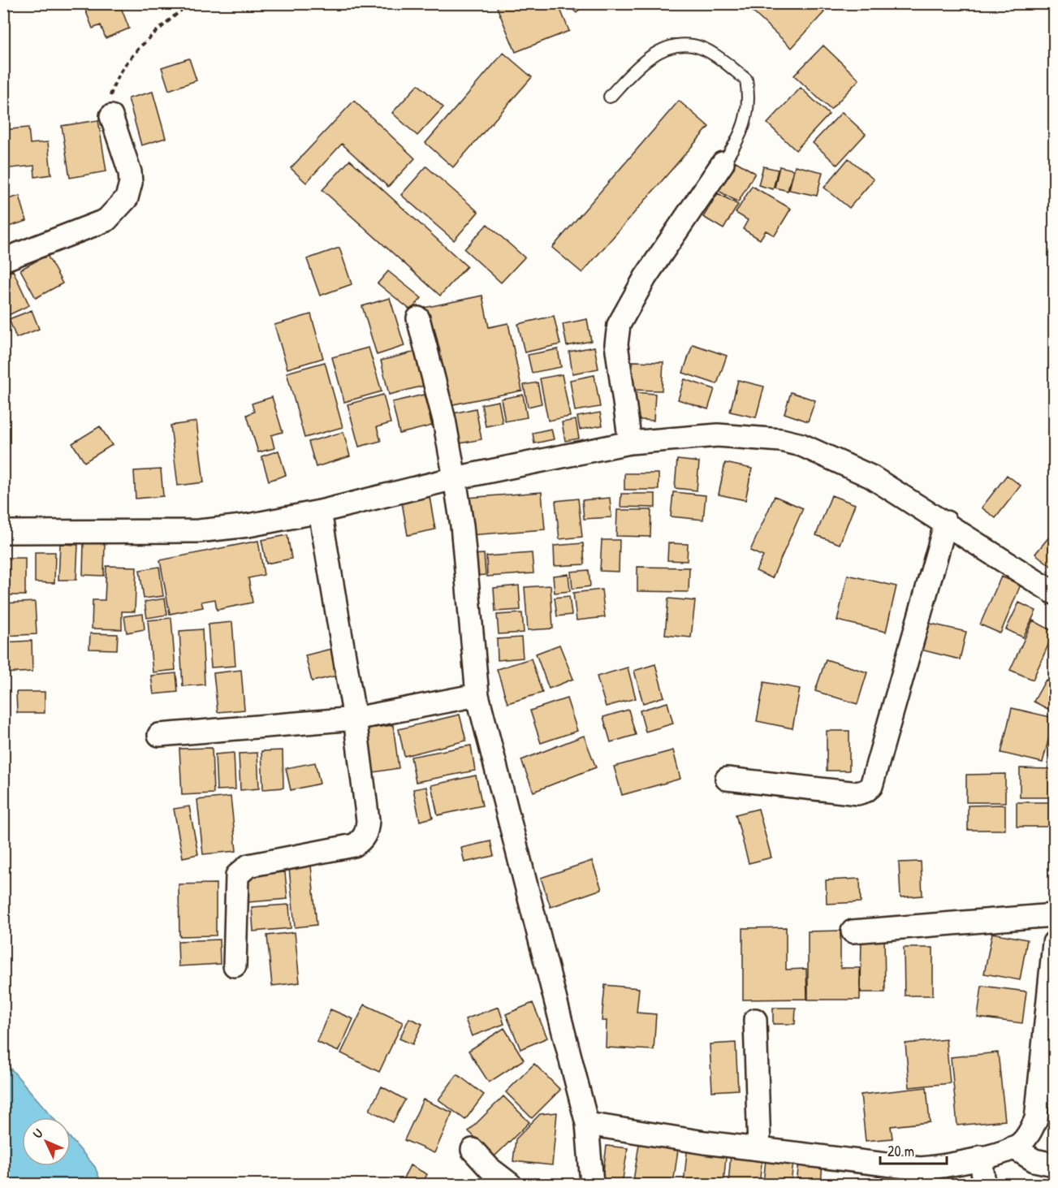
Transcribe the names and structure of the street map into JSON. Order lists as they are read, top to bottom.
{
  "scale_bar": "20 m",
  "north": "top left"
}
